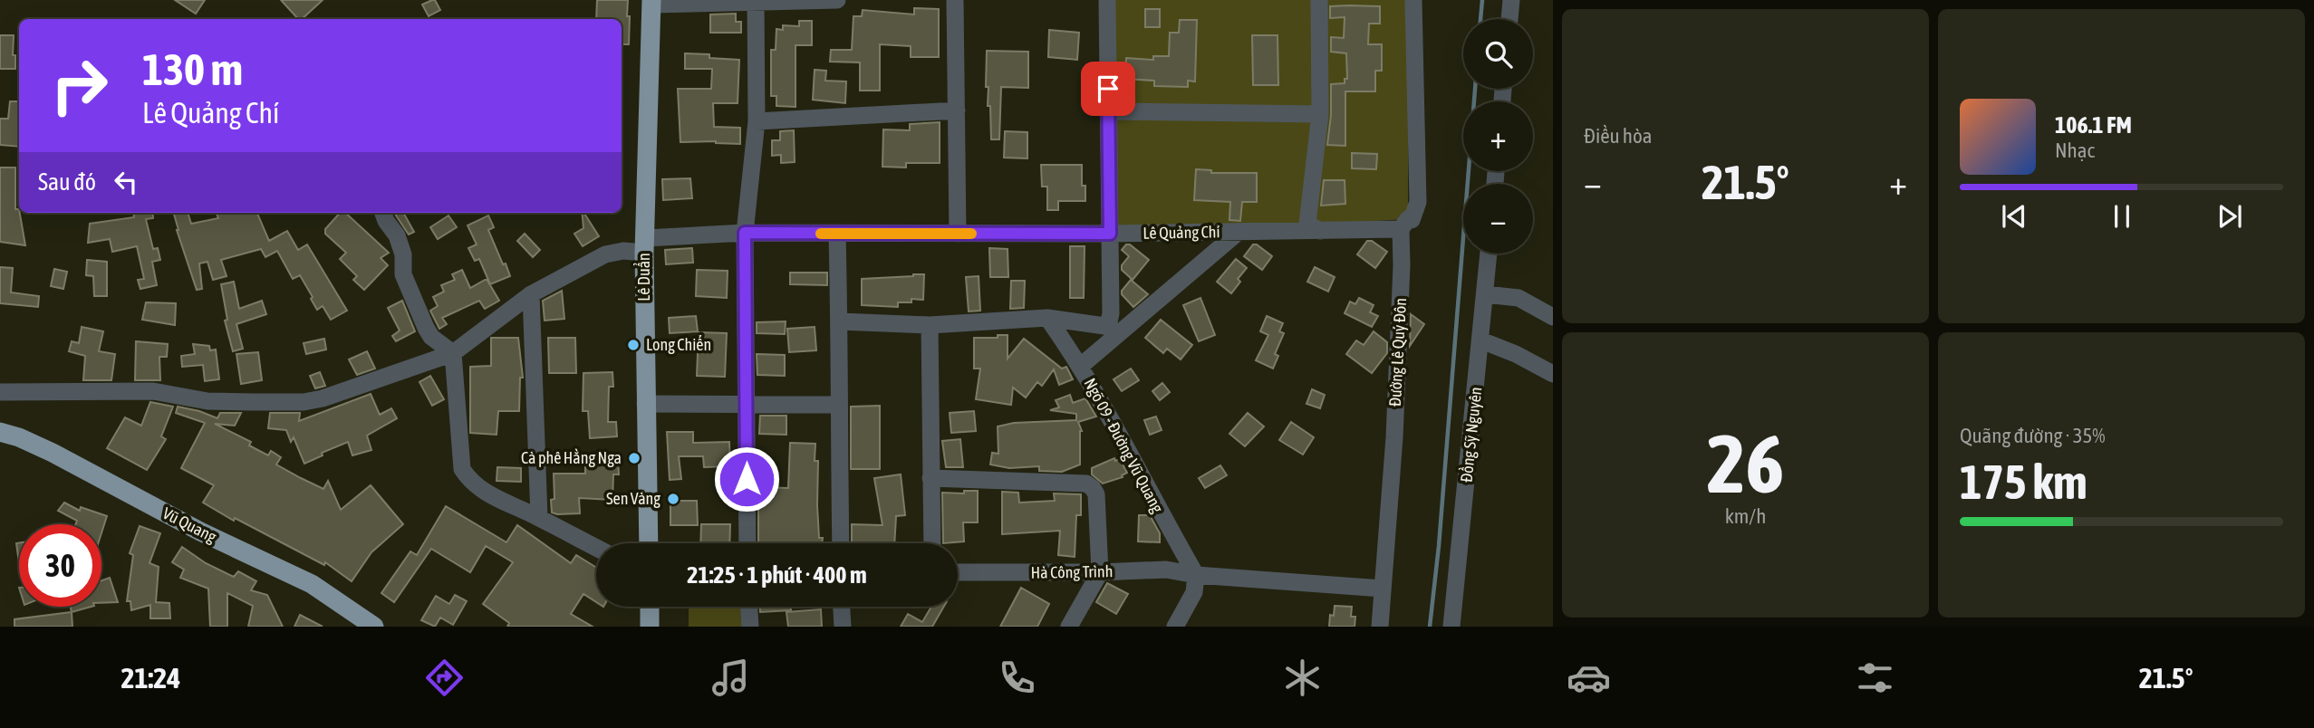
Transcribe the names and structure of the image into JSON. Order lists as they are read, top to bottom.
{
  "streets": {
    "main road": ["Lê Duẩn", "Vũ Quang"],
    "street": [
      "Lê Quảng Chí",
      "Đường Lê Quý Đôn",
      "Đồng Sỹ Nguyên",
      "Ngõ 09 - Đường Vũ Quang",
      "Hà Công Trình"
    ]
  },
  "crossings": [
    ["Lê Quảng Chí", "Lê Duẩn"],
    ["Lê Quảng Chí", "Đường Lê Quý Đôn"],
    ["Đường Lê Quý Đôn", "Hà Công Trình"],
    ["Ngõ 09 - Đường Vũ Quang", "Hà Công Trình"]
  ],
  "places": ["Long Chiến", "Cà phê Hằng Nga", "Sen Vàng"],
  "page": {
    "tile": [
      "Điều hòa",
      ["26", "km/h"],
      ["Quãng đường · 35%", "175 km"]
    ],
    "map_buttons": ["+", "−"],
    "turn": ["130 m", "Lê Quảng Chí"],
    "song": ["106.1 FM", "Nhạc"],
    "then": "Sau đó",
    "heat": ["−", "21.5°", "+"],
    "limit": "30",
    "trip": "21:25 · 1 phút · 400 m",
    "tabs": ["21:24", "21.5°"]
  }
}
